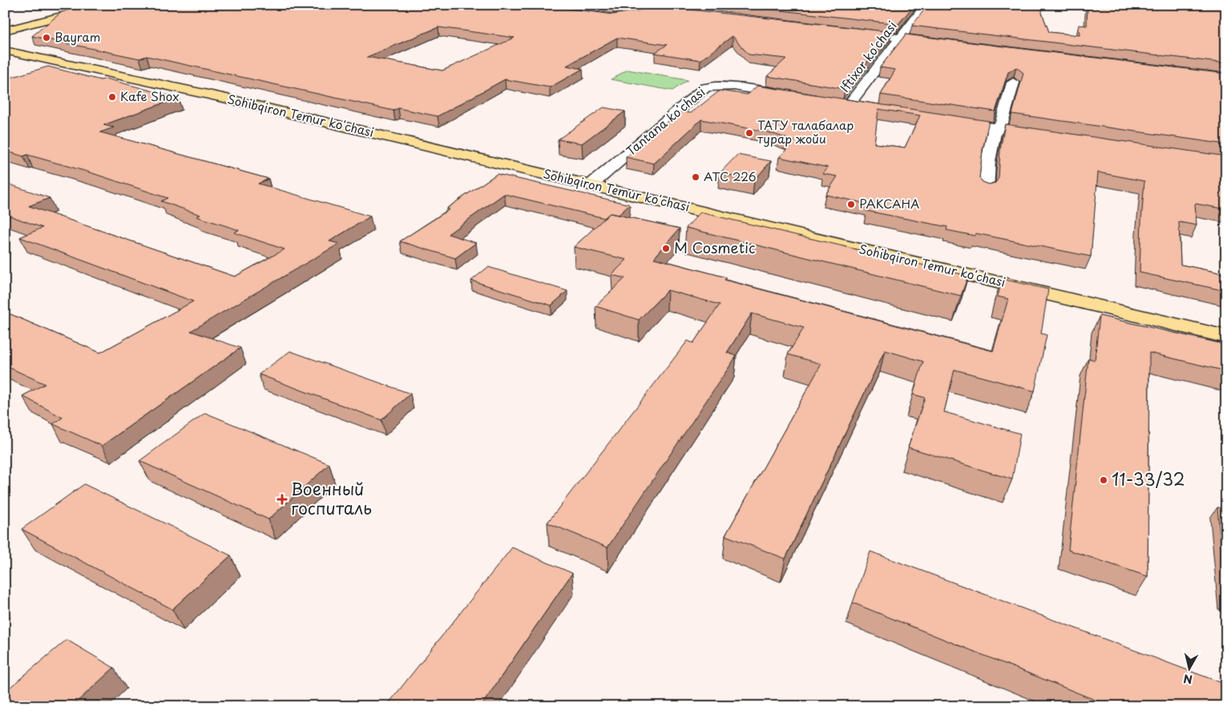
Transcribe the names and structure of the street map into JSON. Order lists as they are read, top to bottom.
{
  "streets": {
    "main road": ["Sohibqiron Temur koʻchasi"],
    "street": ["Iftixor koʻchasi", "Tantana koʻchasi"]
  },
  "crossings": [
    ["Sohibqiron Temur koʻchasi", "Tantana koʻchasi"]
  ],
  "places": {
    "other": [
      "Bayram",
      "Kafe Shox",
      "ТАТУ талабалар турар жойи",
      "АТС 226",
      "РАКСАНА",
      "M Cosmetic",
      "11-33/32"
    ],
    "health": ["Военный госпиталь"]
  },
  "north": "bottom"
}
